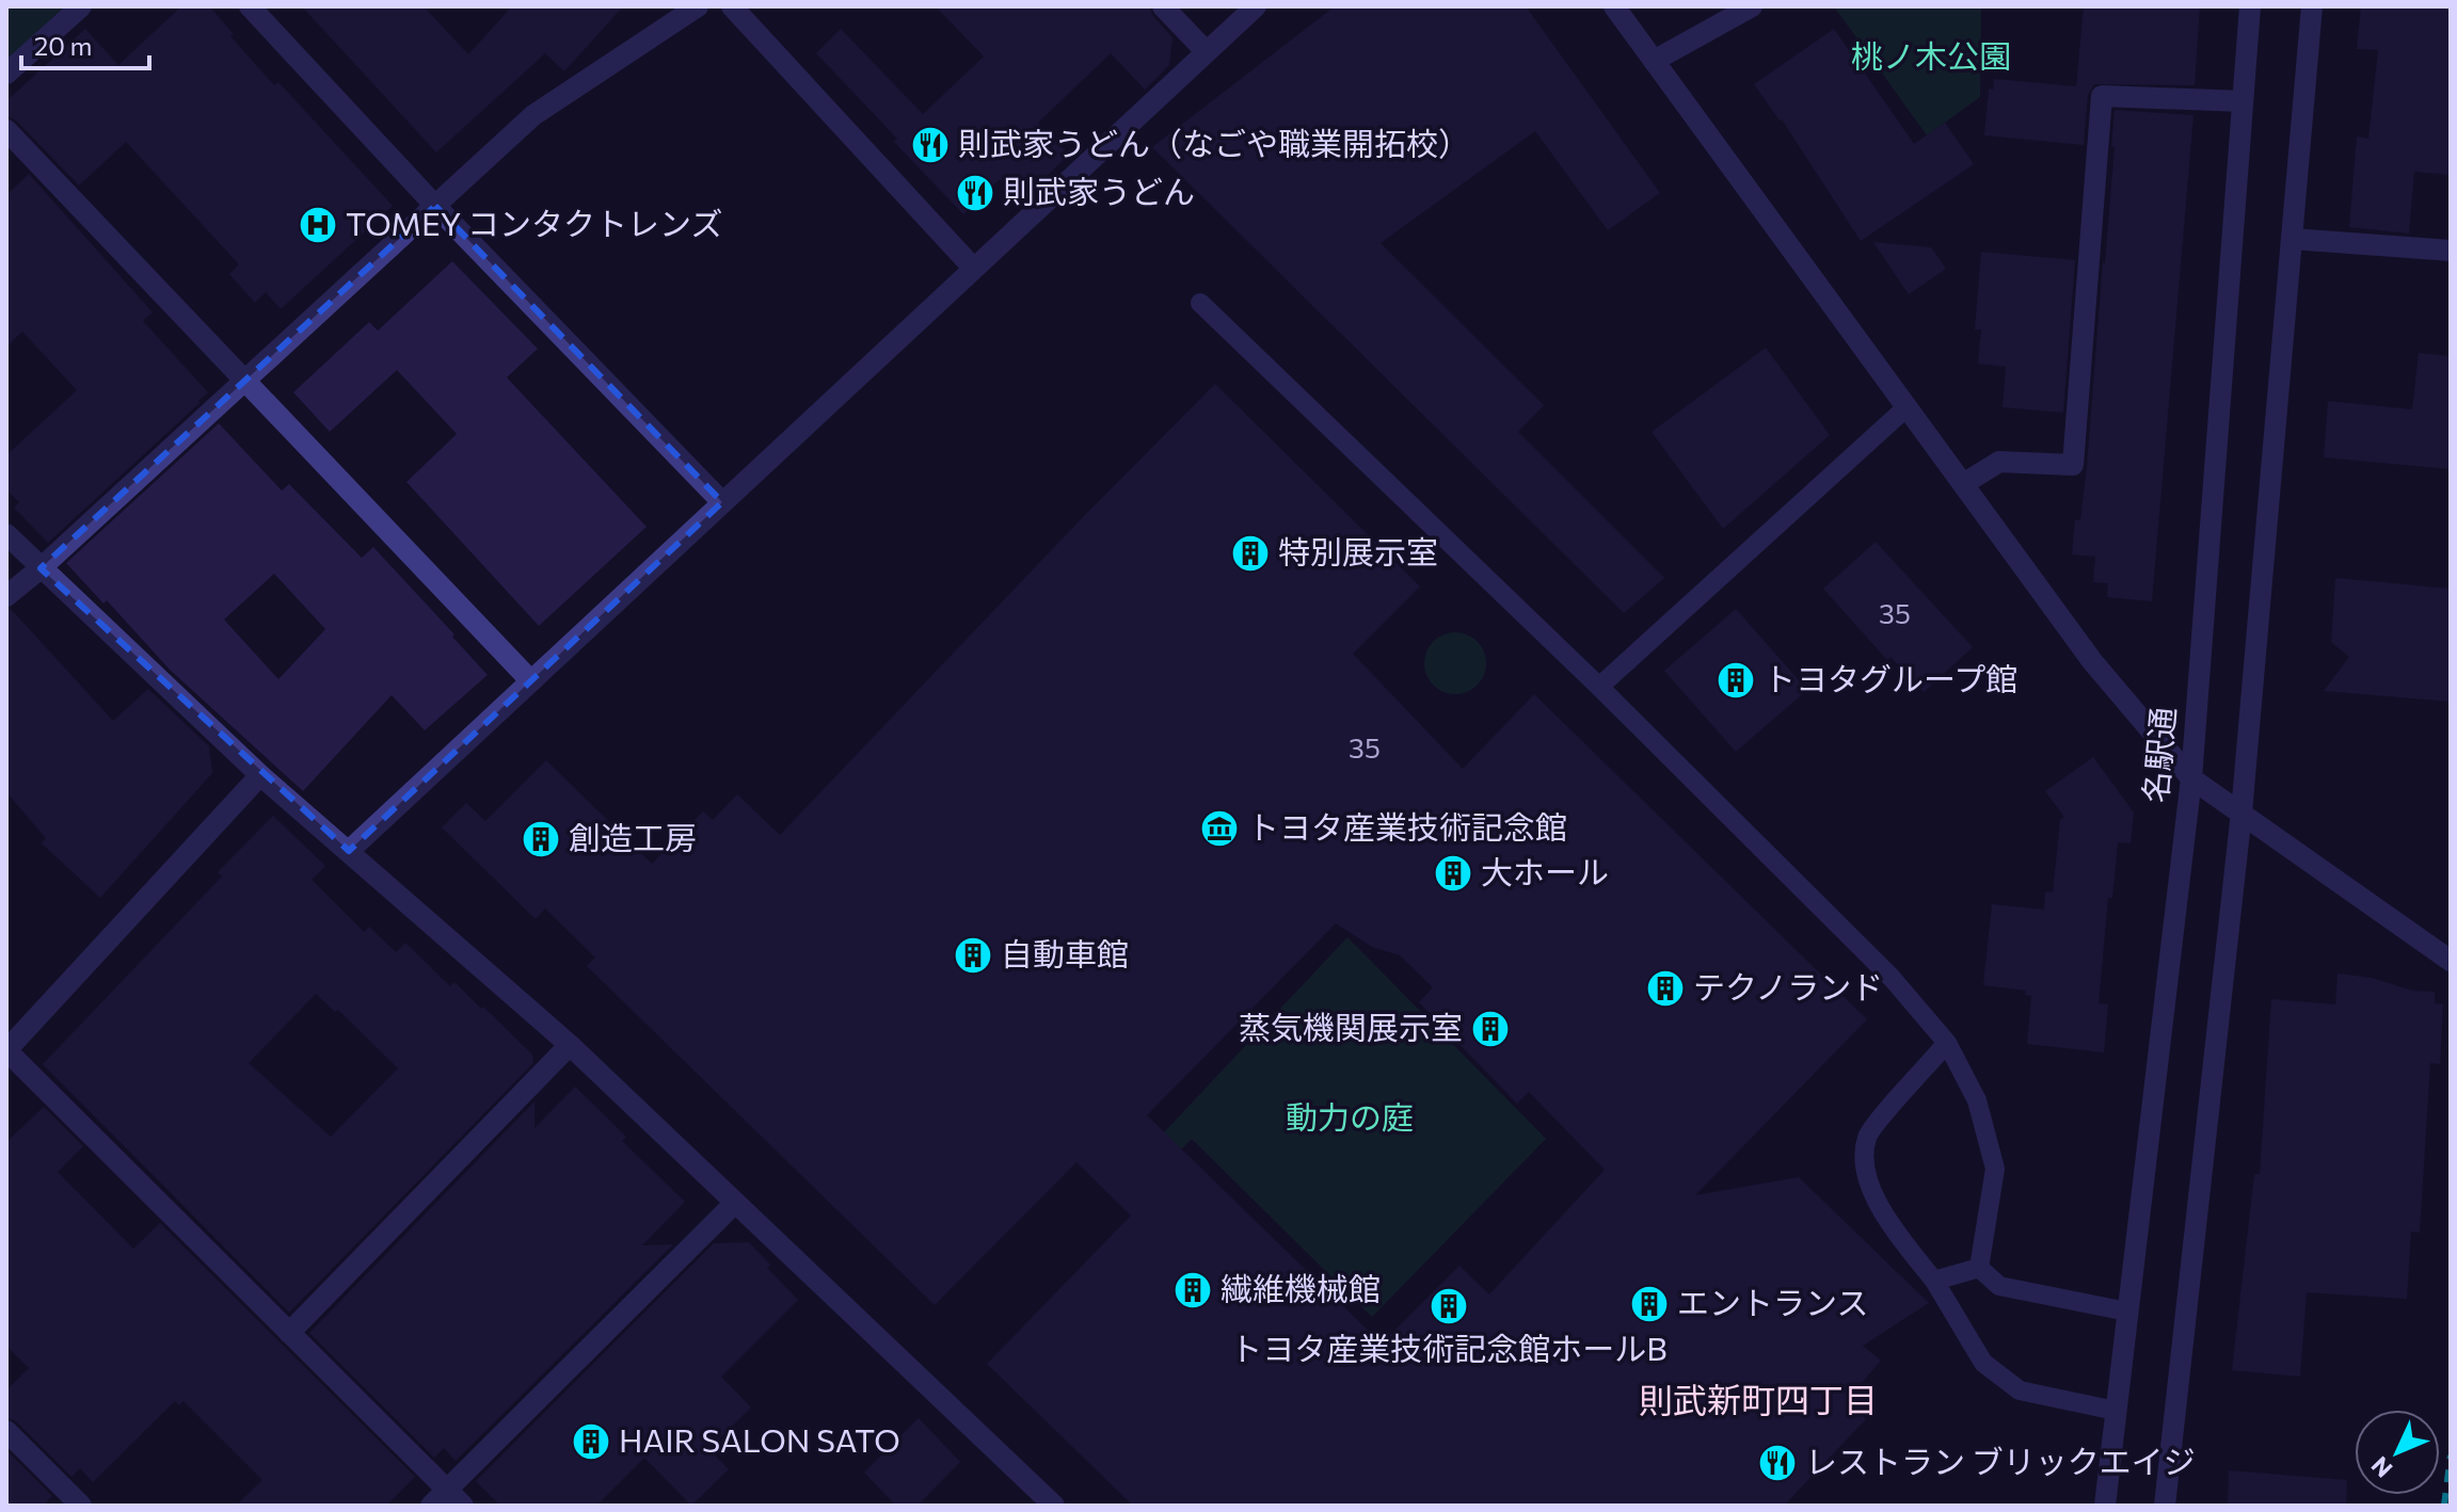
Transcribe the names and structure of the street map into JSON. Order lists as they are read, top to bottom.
{
  "streets": {
    "street": ["名駅通"]
  },
  "districts": ["則武新町四丁目"],
  "parks": ["桃ノ木公園", "動力の庭"],
  "places": {
    "restaurant": ["則武家うどん（なごや職業開拓校）", "則武家うどん", "レストラン ブリックエイジ"],
    "hospital": ["TOMEY コンタクトレンズ"],
    "building": [
      "特別展示室",
      "トヨタグループ館",
      "創造工房",
      "大ホール",
      "自動車館",
      "テクノランド",
      "蒸気機関展示室",
      "繊維機械館",
      "エントランス",
      "トヨタ産業技術記念館ホールB",
      "HAIR SALON SATO"
    ],
    "museum": ["トヨタ産業技術記念館"]
  },
  "house_numbers": ["35", "35"],
  "scale_bar": "20 m",
  "north": "bottom left"
}
